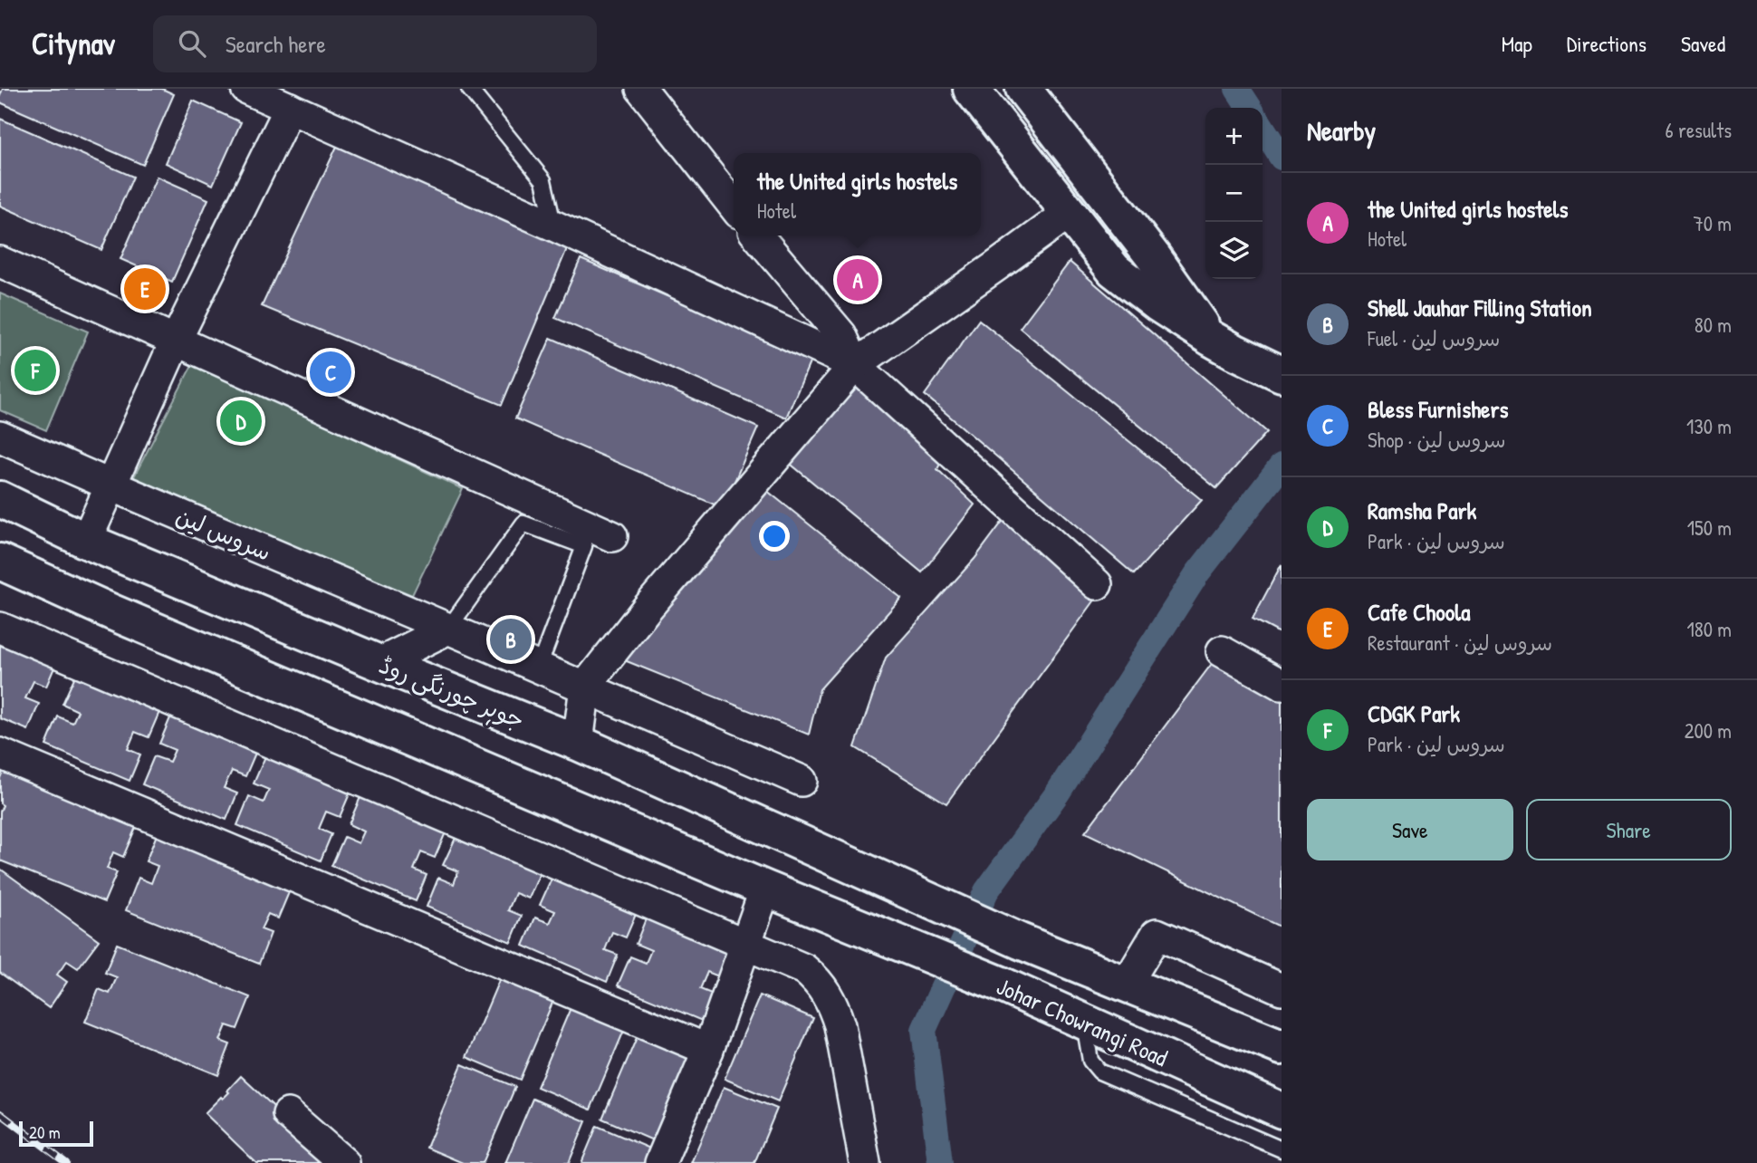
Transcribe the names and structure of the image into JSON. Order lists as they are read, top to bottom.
{
  "streets": {
    "main road": ["جوہر چورنگی روڈ", "Johar Chowrangi Road"],
    "street": ["سروس لین"]
  },
  "crossings": [
    ["جوہر چورنگی روڈ", "Johar Chowrangi Road"]
  ],
  "scale_bar": "20 m",
  "page": {
    "header": "Citynav",
    "search": "Search here",
    "nav": ["Map", "Directions", "Saved"],
    "heading": ["Nearby", "6 results"],
    "map_buttons": ["+", "−"],
    "popup": ["the United girls hostels", "Hotel"],
    "list": [
      {
        "mark": "A",
        "name": "the United girls hostels",
        "note": "Hotel",
        "value": "70 m"
      },
      {
        "mark": "B",
        "name": "Shell Jauhar Filling Station",
        "note": "Fuel · سروس لین",
        "value": "80 m"
      },
      {
        "mark": "C",
        "name": "Bless Furnishers",
        "note": "Shop · سروس لین",
        "value": "130 m"
      },
      {
        "mark": "D",
        "name": "Ramsha Park",
        "note": "Park · سروس لین",
        "value": "150 m"
      },
      {
        "mark": "E",
        "name": "Cafe Choola",
        "note": "Restaurant · سروس لین",
        "value": "180 m"
      },
      {
        "mark": "F",
        "name": "CDGK Park",
        "note": "Park · سروس لین",
        "value": "200 m"
      }
    ],
    "pins": [
      "A",
      "E",
      "F",
      "C",
      "D",
      "B"
    ],
    "buttons": ["Save", "Share"],
    "scale": "20 m"
  }
}
